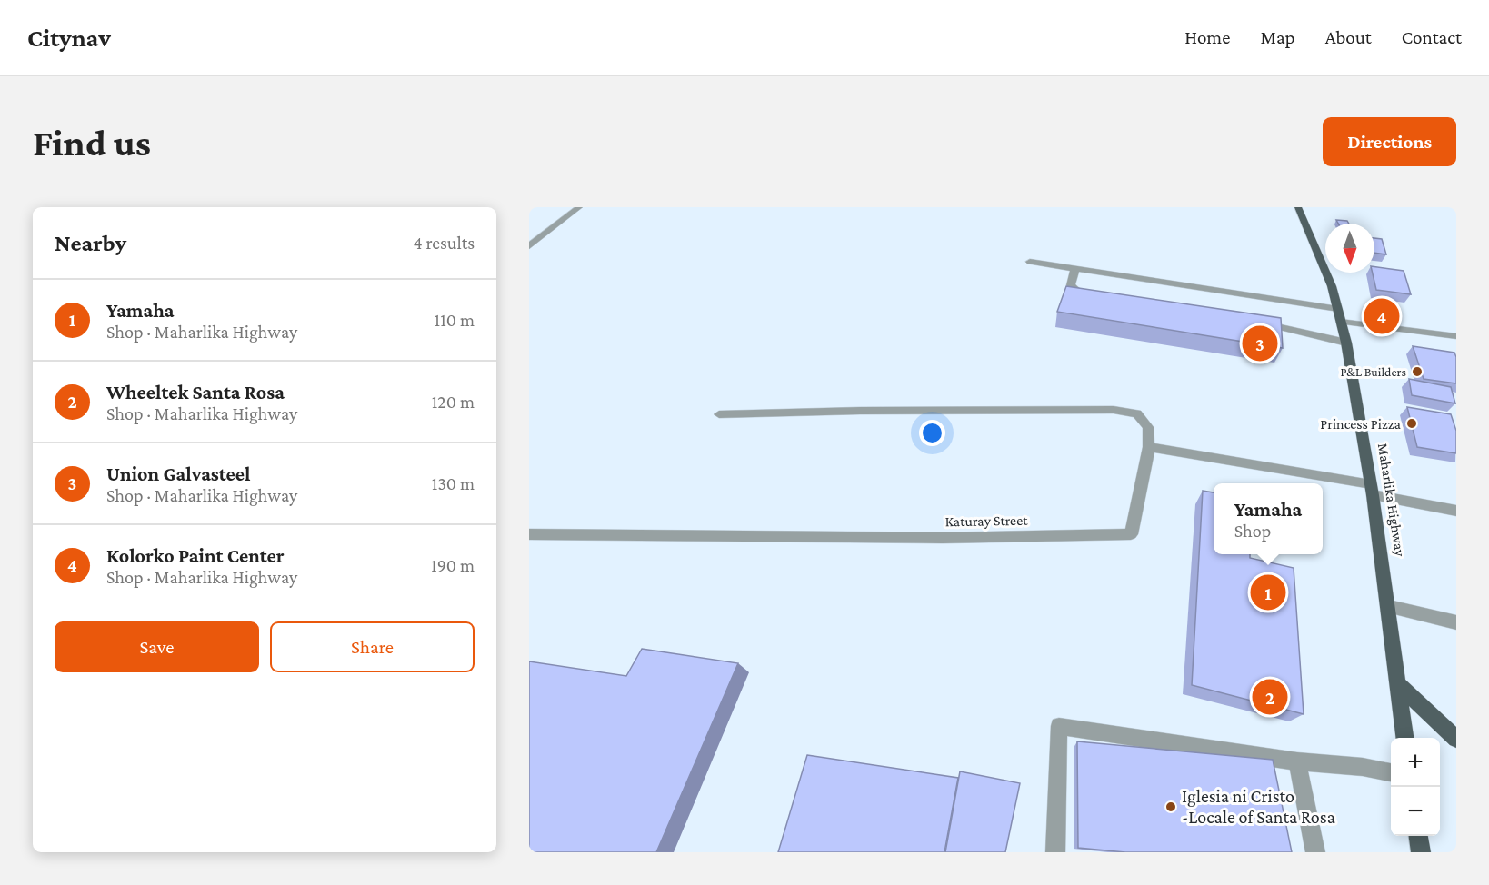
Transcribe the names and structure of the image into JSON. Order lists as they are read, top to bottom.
{
  "streets": {
    "main road": ["Maharlika Highway"],
    "street": ["Katuray Street"]
  },
  "places": ["P&L Builders", "Princess Pizza", "Iglesia ni Cristo -Locale of Santa Rosa"],
  "north": "bottom",
  "page": {
    "header": "Citynav",
    "nav": [
      "Home",
      "Map",
      "About",
      "Contact"
    ],
    "buttons": [
      "Directions",
      ["Save", "Share"]
    ],
    "title": "Find us",
    "heading": ["Nearby", "4 results"],
    "list": [
      {
        "mark": "1",
        "name": "Yamaha",
        "note": "Shop · Maharlika Highway",
        "value": "110 m"
      },
      {
        "mark": "2",
        "name": "Wheeltek Santa Rosa",
        "note": "Shop · Maharlika Highway",
        "value": "120 m"
      },
      {
        "mark": "3",
        "name": "Union Galvasteel",
        "note": "Shop · Maharlika Highway",
        "value": "130 m"
      },
      {
        "mark": "4",
        "name": "Kolorko Paint Center",
        "note": "Shop · Maharlika Highway",
        "value": "190 m"
      }
    ],
    "pins": [
      "4",
      "3",
      "1",
      "2"
    ],
    "popup": ["Yamaha", "Shop"],
    "map_buttons": ["+", "−"]
  }
}
